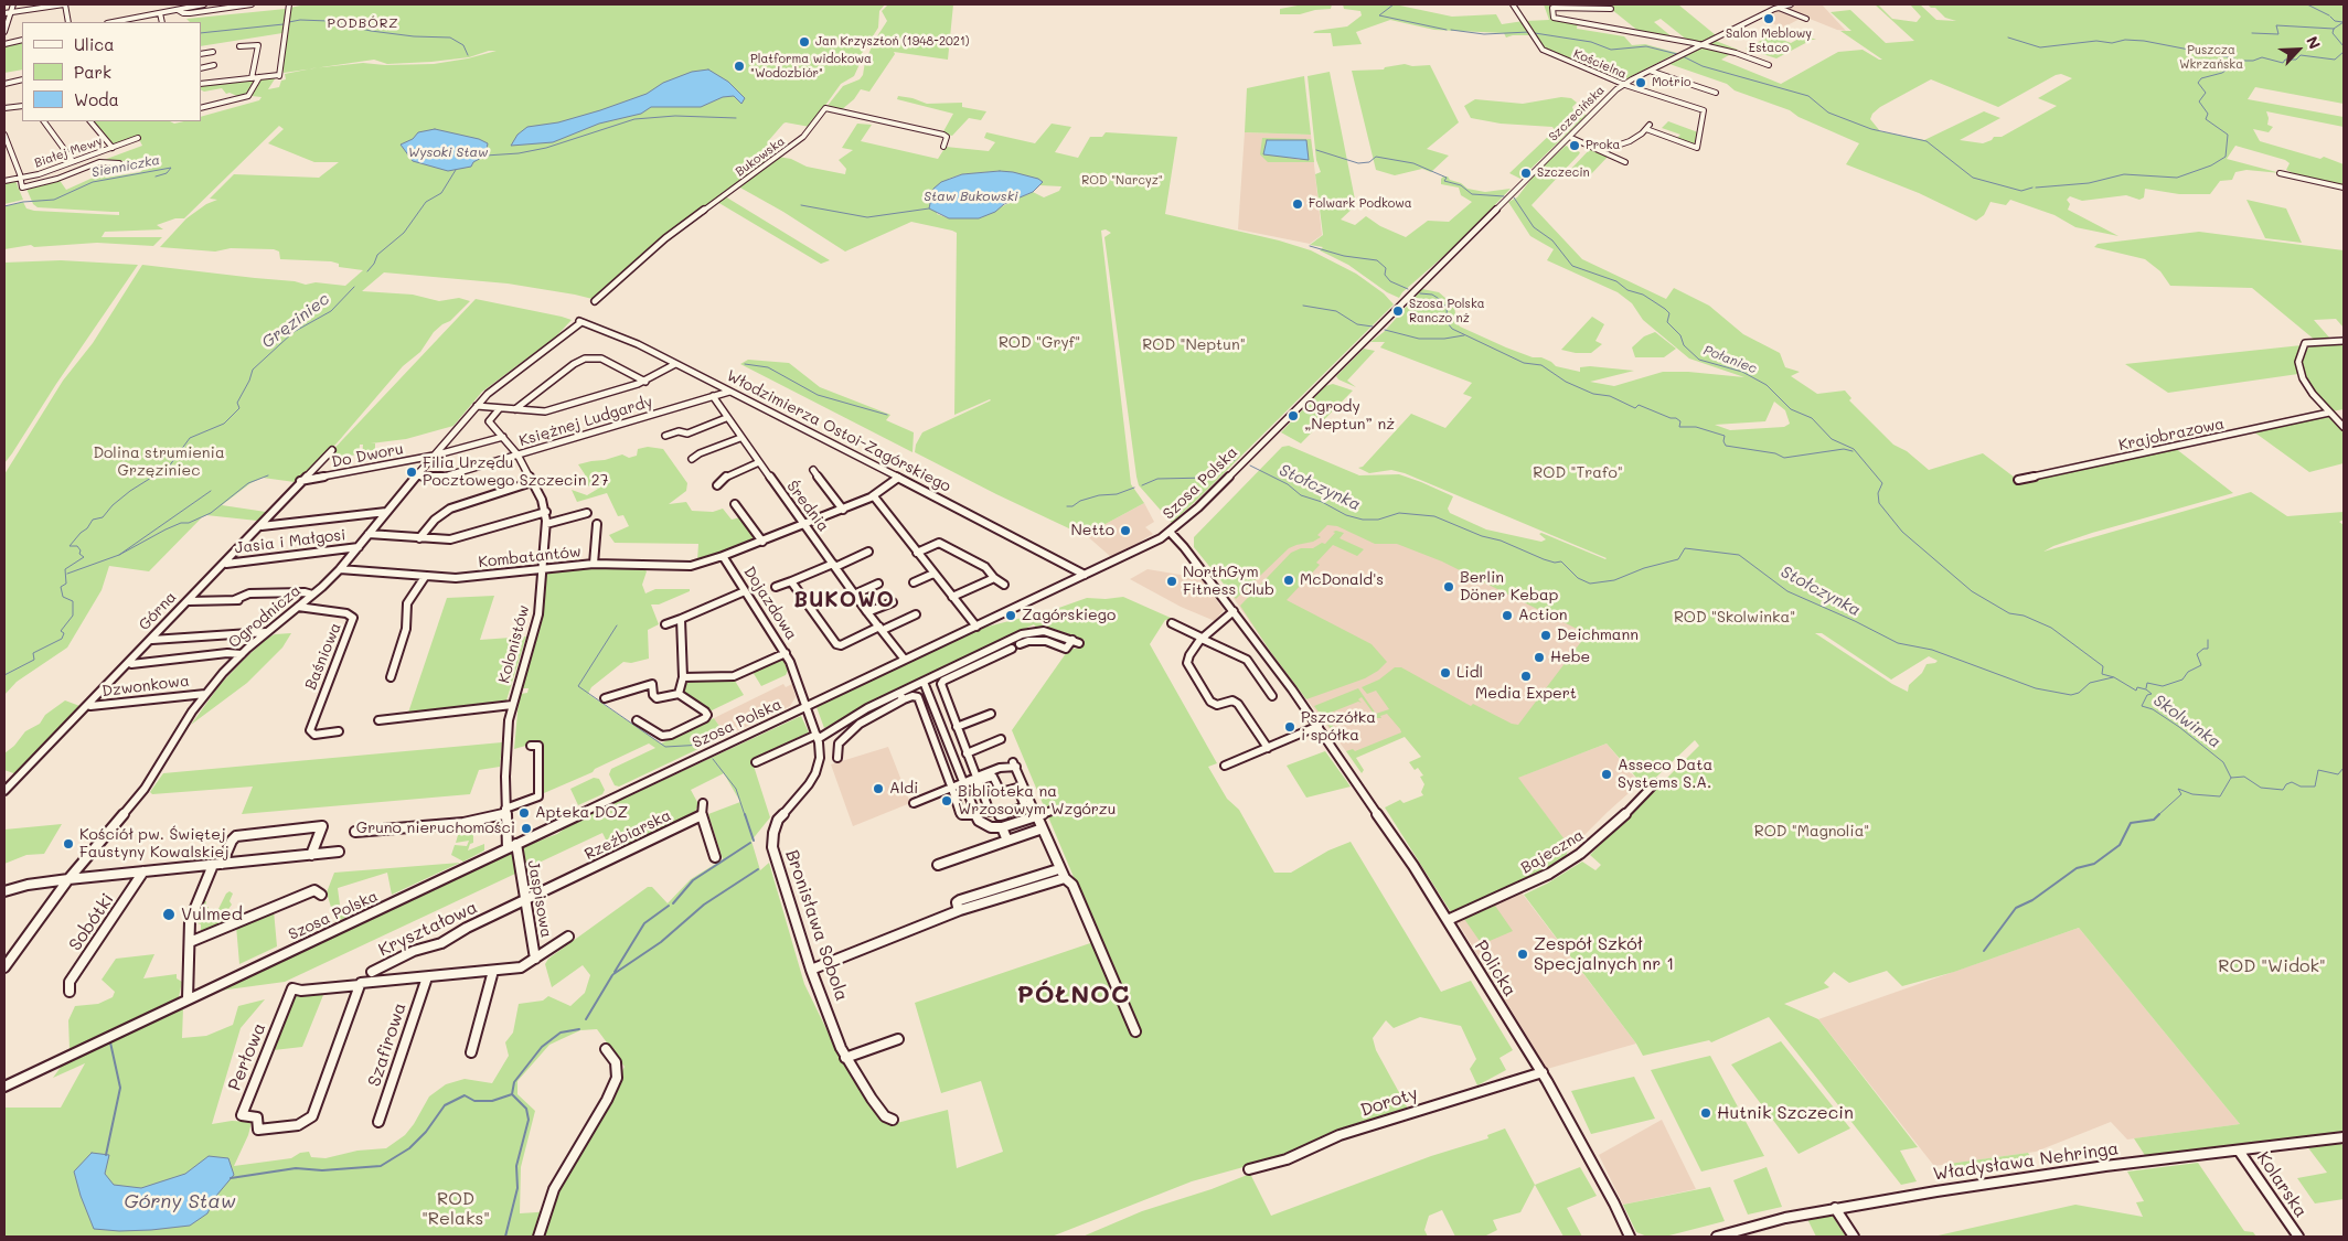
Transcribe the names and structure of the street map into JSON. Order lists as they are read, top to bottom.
{
  "streets": {
    "street": [
      "Kościelna",
      "Szczecińska",
      "Białej Mewy",
      "Bukowska",
      "Księżnej Ludgardy",
      "Włodzimierza Ostoi-Zagórskiego",
      "Krajobrazowa",
      "Do Dworu",
      "Szosa Polska",
      "Średnia",
      "Jasia i Małgosi",
      "Kombatantów",
      "Dojazdowa",
      "Górna",
      "Ogrodnicza",
      "Kolonistów",
      "Baśniowa",
      "Dzwonkowa",
      "Rzeźbiarska",
      "Bajeczna",
      "Jaspisowa",
      "Sobótki",
      "Bronisława Sobola",
      "Kryształowa",
      "Policka",
      "Szafirowa",
      "Perłowa",
      "Doroty",
      "Władysława Nehringa",
      "Kolarska"
    ]
  },
  "crossings": [
    ["Kościelna", "Szczecińska"],
    ["Szczecińska", "Szosa Polska"],
    ["Księżnej Ludgardy", "Włodzimierza Ostoi-Zagórskiego"],
    ["Księżnej Ludgardy", "Średnia"],
    ["Księżnej Ludgardy", "Ogrodnicza"],
    ["Księżnej Ludgardy", "Kolonistów"],
    ["Włodzimierza Ostoi-Zagórskiego", "Szosa Polska"],
    ["Włodzimierza Ostoi-Zagórskiego", "Dojazdowa"],
    ["Włodzimierza Ostoi-Zagórskiego", "Ogrodnicza"],
    ["Do Dworu", "Górna"],
    ["Do Dworu", "Ogrodnicza"],
    ["Do Dworu", "Kolonistów"],
    ["Szosa Polska", "Średnia"],
    ["Szosa Polska", "Dojazdowa"],
    ["Szosa Polska", "Kolonistów"],
    ["Szosa Polska", "Jaspisowa"],
    ["Szosa Polska", "Bronisława Sobola"],
    ["Szosa Polska", "Policka"],
    ["Średnia", "Dojazdowa"],
    ["Jasia i Małgosi", "Ogrodnicza"],
    ["Kombatantów", "Dojazdowa"],
    ["Kombatantów", "Ogrodnicza"],
    ["Kombatantów", "Kolonistów"],
    ["Dojazdowa", "Bronisława Sobola"],
    ["Ogrodnicza", "Baśniowa"],
    ["Ogrodnicza", "Dzwonkowa"],
    ["Rzeźbiarska", "Jaspisowa"],
    ["Rzeźbiarska", "Kryształowa"],
    ["Bajeczna", "Policka"],
    ["Jaspisowa", "Kryształowa"],
    ["Jaspisowa", "Perłowa"],
    ["Policka", "Doroty"],
    ["Szafirowa", "Perłowa"],
    ["Władysława Nehringa", "Kolarska"]
  ],
  "districts": ["PODBÓRZ", "BUKOWO", "PÓŁNOC"],
  "water": [
    "Wysoki Staw",
    "Sienniczka",
    "Staw Bukowski",
    "Gręziniec",
    "Połaniec",
    "Stołczynka",
    "Skolwinka",
    "Górny Staw"
  ],
  "parks": [
    "Puszcza Wkrzańska",
    "ROD \"Narcyz\"",
    "ROD \"Gryf\"",
    "ROD \"Neptun\"",
    "Dolina strumienia Grzęziniec",
    "ROD \"Trafo\"",
    "ROD \"Skolwinka\"",
    "ROD \"Magnolia\"",
    "ROD \"Widok\"",
    "ROD \"Relaks\""
  ],
  "places": [
    "Salon Meblowy Estaco",
    "Jan Krzysztoń (1948-2021)",
    "Platforma widokowa \"Wodozbiór\"",
    "Motrio",
    "Proka",
    "Szczecin",
    "Folwark Podkowa",
    "Szosa Polska Ranczo nż",
    "Ogrody „Neptun” nż",
    "Filia Urzędu Pocztowego Szczecin 27",
    "Netto",
    "McDonald's",
    "NorthGym Fitness Club",
    "Berlin Döner Kebap",
    "Zagórskiego",
    "Action",
    "Deichmann",
    "Hebe",
    "Lidl",
    "Media Expert",
    "Pszczółka i spółka",
    "Asseco Data Systems S.A.",
    "Aldi",
    "Biblioteka na Wrzosowym Wzgórzu",
    "Apteka DOZ",
    "Gruno nieruchomości",
    "Kościół pw. Świętej Faustyny Kowalskiej",
    "Vulmed",
    "Zespół Szkół Specjalnych nr 1",
    "Hutnik Szczecin"
  ],
  "legend": ["Ulica", "Park", "Woda"],
  "north": "top right"
}
